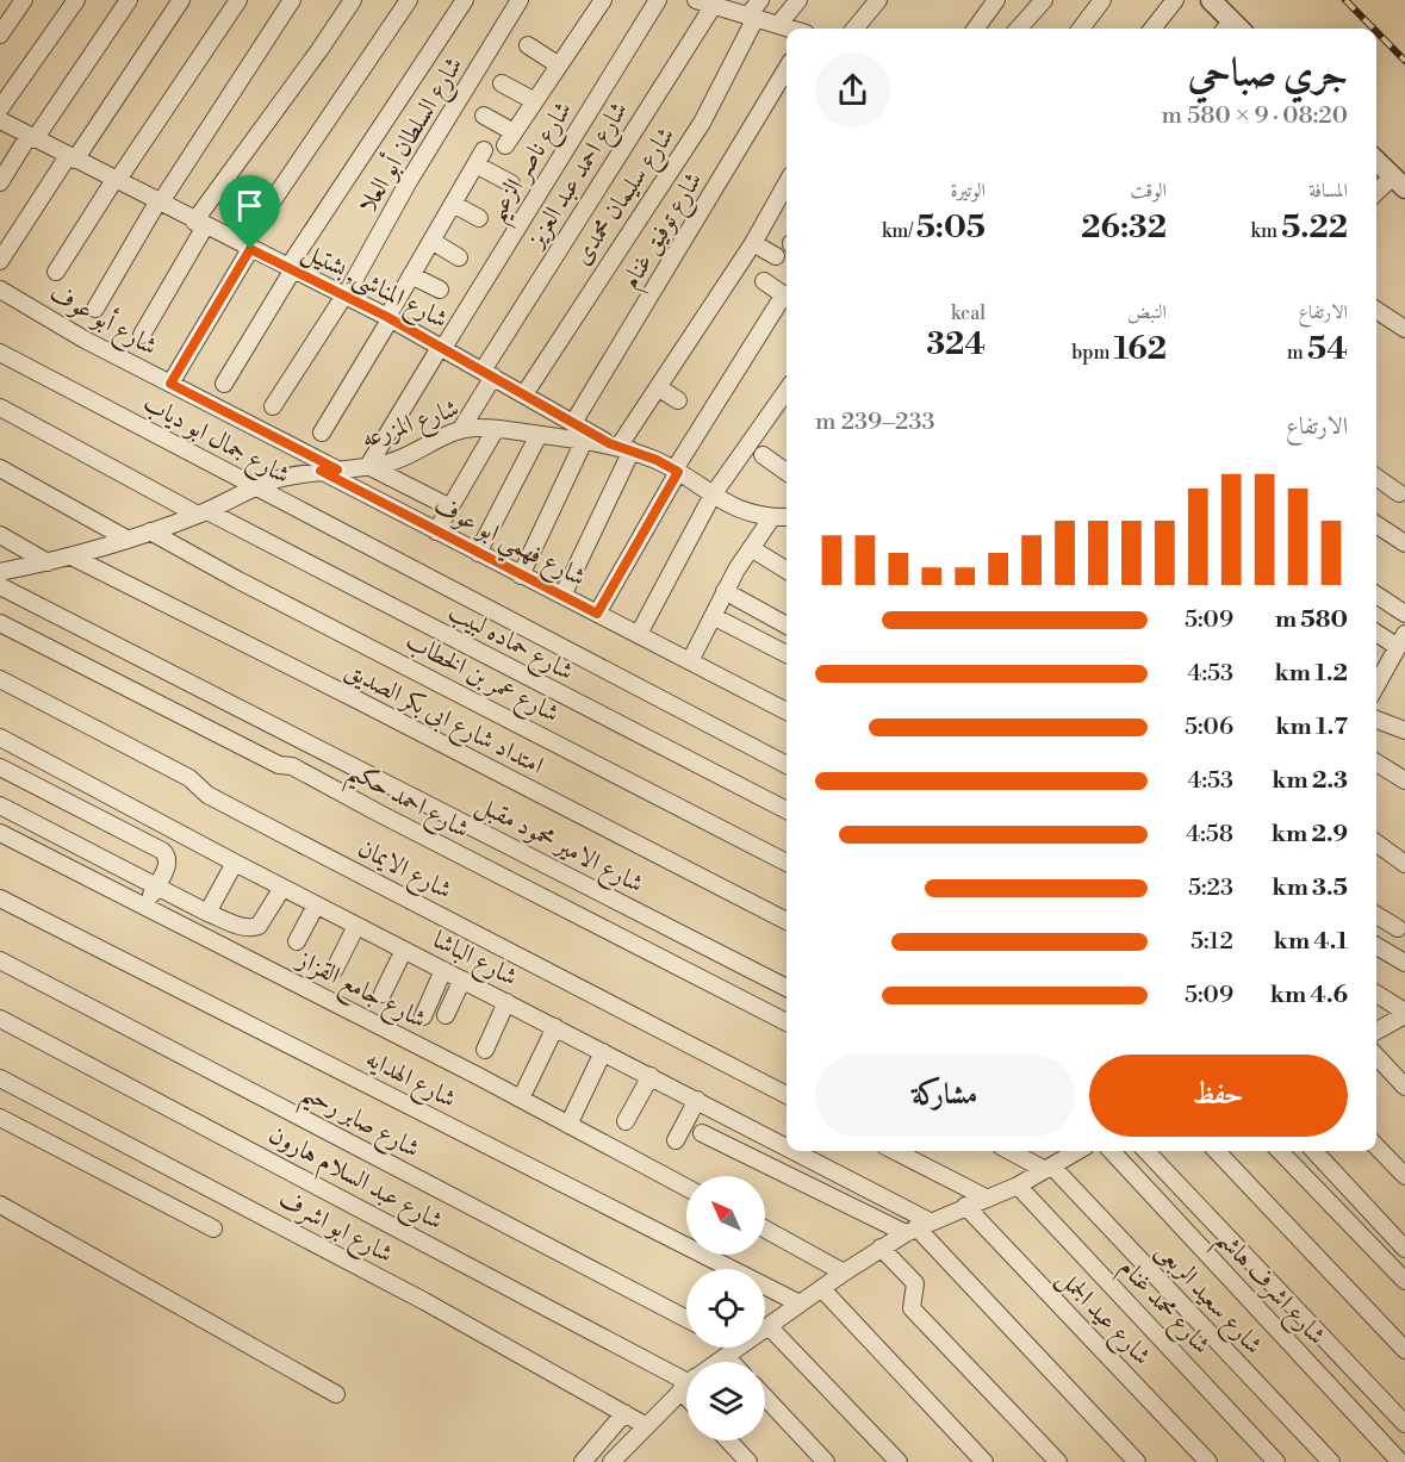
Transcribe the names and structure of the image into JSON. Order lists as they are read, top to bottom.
{
  "streets": {
    "street": [
      "شارع السلطان أبو العلا",
      "شارع ناصر الزعيم",
      "شارع احمد عبد العزيز",
      "شارع سليمان محمدى",
      "شارع توفيق غنام",
      "شارع المناشى, بشتيل",
      "شارع أبو عوف",
      "شارع المزرعه",
      "شارع جمال ابو دياب",
      "شارع فهمي ابو عوف",
      "شارع حماده لبيب",
      "شارع عمر بن الخطاب",
      "امتداد شارع ابى بكر الصديق",
      "شارع احمد حكيم",
      "شارع الامير محمود مقبل",
      "شارع الايمان",
      "شارع الباشا",
      "شارع جامع القزاز",
      "شارع الهدايه",
      "شارع صابر رحيم",
      "شارع عبد السلام هارون",
      "شارع ابو اشرف",
      "شارع اشرف هاشم",
      "شارع سعيد الربعى",
      "شارع محمد غنام",
      "شارع عيد الجمل"
    ]
  },
  "crossings": [
    ["شارع السلطان أبو العلا", "شارع المناشى, بشتيل"],
    ["شارع ناصر الزعيم", "شارع المناشى, بشتيل"],
    ["شارع ناصر الزعيم", "شارع المزرعه"],
    ["شارع احمد عبد العزيز", "شارع المناشى, بشتيل"],
    ["شارع احمد عبد العزيز", "شارع المزرعه"],
    ["شارع سليمان محمدى", "شارع المناشى, بشتيل"],
    ["شارع توفيق غنام", "شارع المناشى, بشتيل"],
    ["شارع المناشى, بشتيل", "شارع المزرعه"],
    ["شارع أبو عوف", "شارع المزرعه"],
    ["شارع المزرعه", "شارع جمال ابو دياب"],
    ["شارع المزرعه", "شارع فهمي ابو عوف"],
    ["شارع المزرعه", "شارع حماده لبيب"],
    ["شارع المزرعه", "شارع عمر بن الخطاب"],
    ["شارع المزرعه", "امتداد شارع ابى بكر الصديق"]
  ],
  "north": "top left",
  "page": {
    "heading": ["جري صباحي", "08:20 · 9 × 580 m"],
    "stats": [
      ["المسافة", "5.22 km"],
      ["الوقت", "26:32"],
      ["الوتيرة", "5:05 /km"],
      ["الارتفاع", "54 m"],
      ["النبض", "162 bpm"],
      ["kcal", "324"]
    ],
    "chart": ["الارتفاع", "233–239 m"],
    "list": [
      {
        "name": "580 m",
        "note": "5:09"
      },
      {
        "name": "1.2 km",
        "note": "4:53"
      },
      {
        "name": "1.7 km",
        "note": "5:06"
      },
      {
        "name": "2.3 km",
        "note": "4:53"
      },
      {
        "name": "2.9 km",
        "note": "4:58"
      },
      {
        "name": "3.5 km",
        "note": "5:23"
      },
      {
        "name": "4.1 km",
        "note": "5:12"
      },
      {
        "name": "4.6 km",
        "note": "5:09"
      }
    ],
    "buttons": ["حفظ", "مشاركة"]
  }
}
